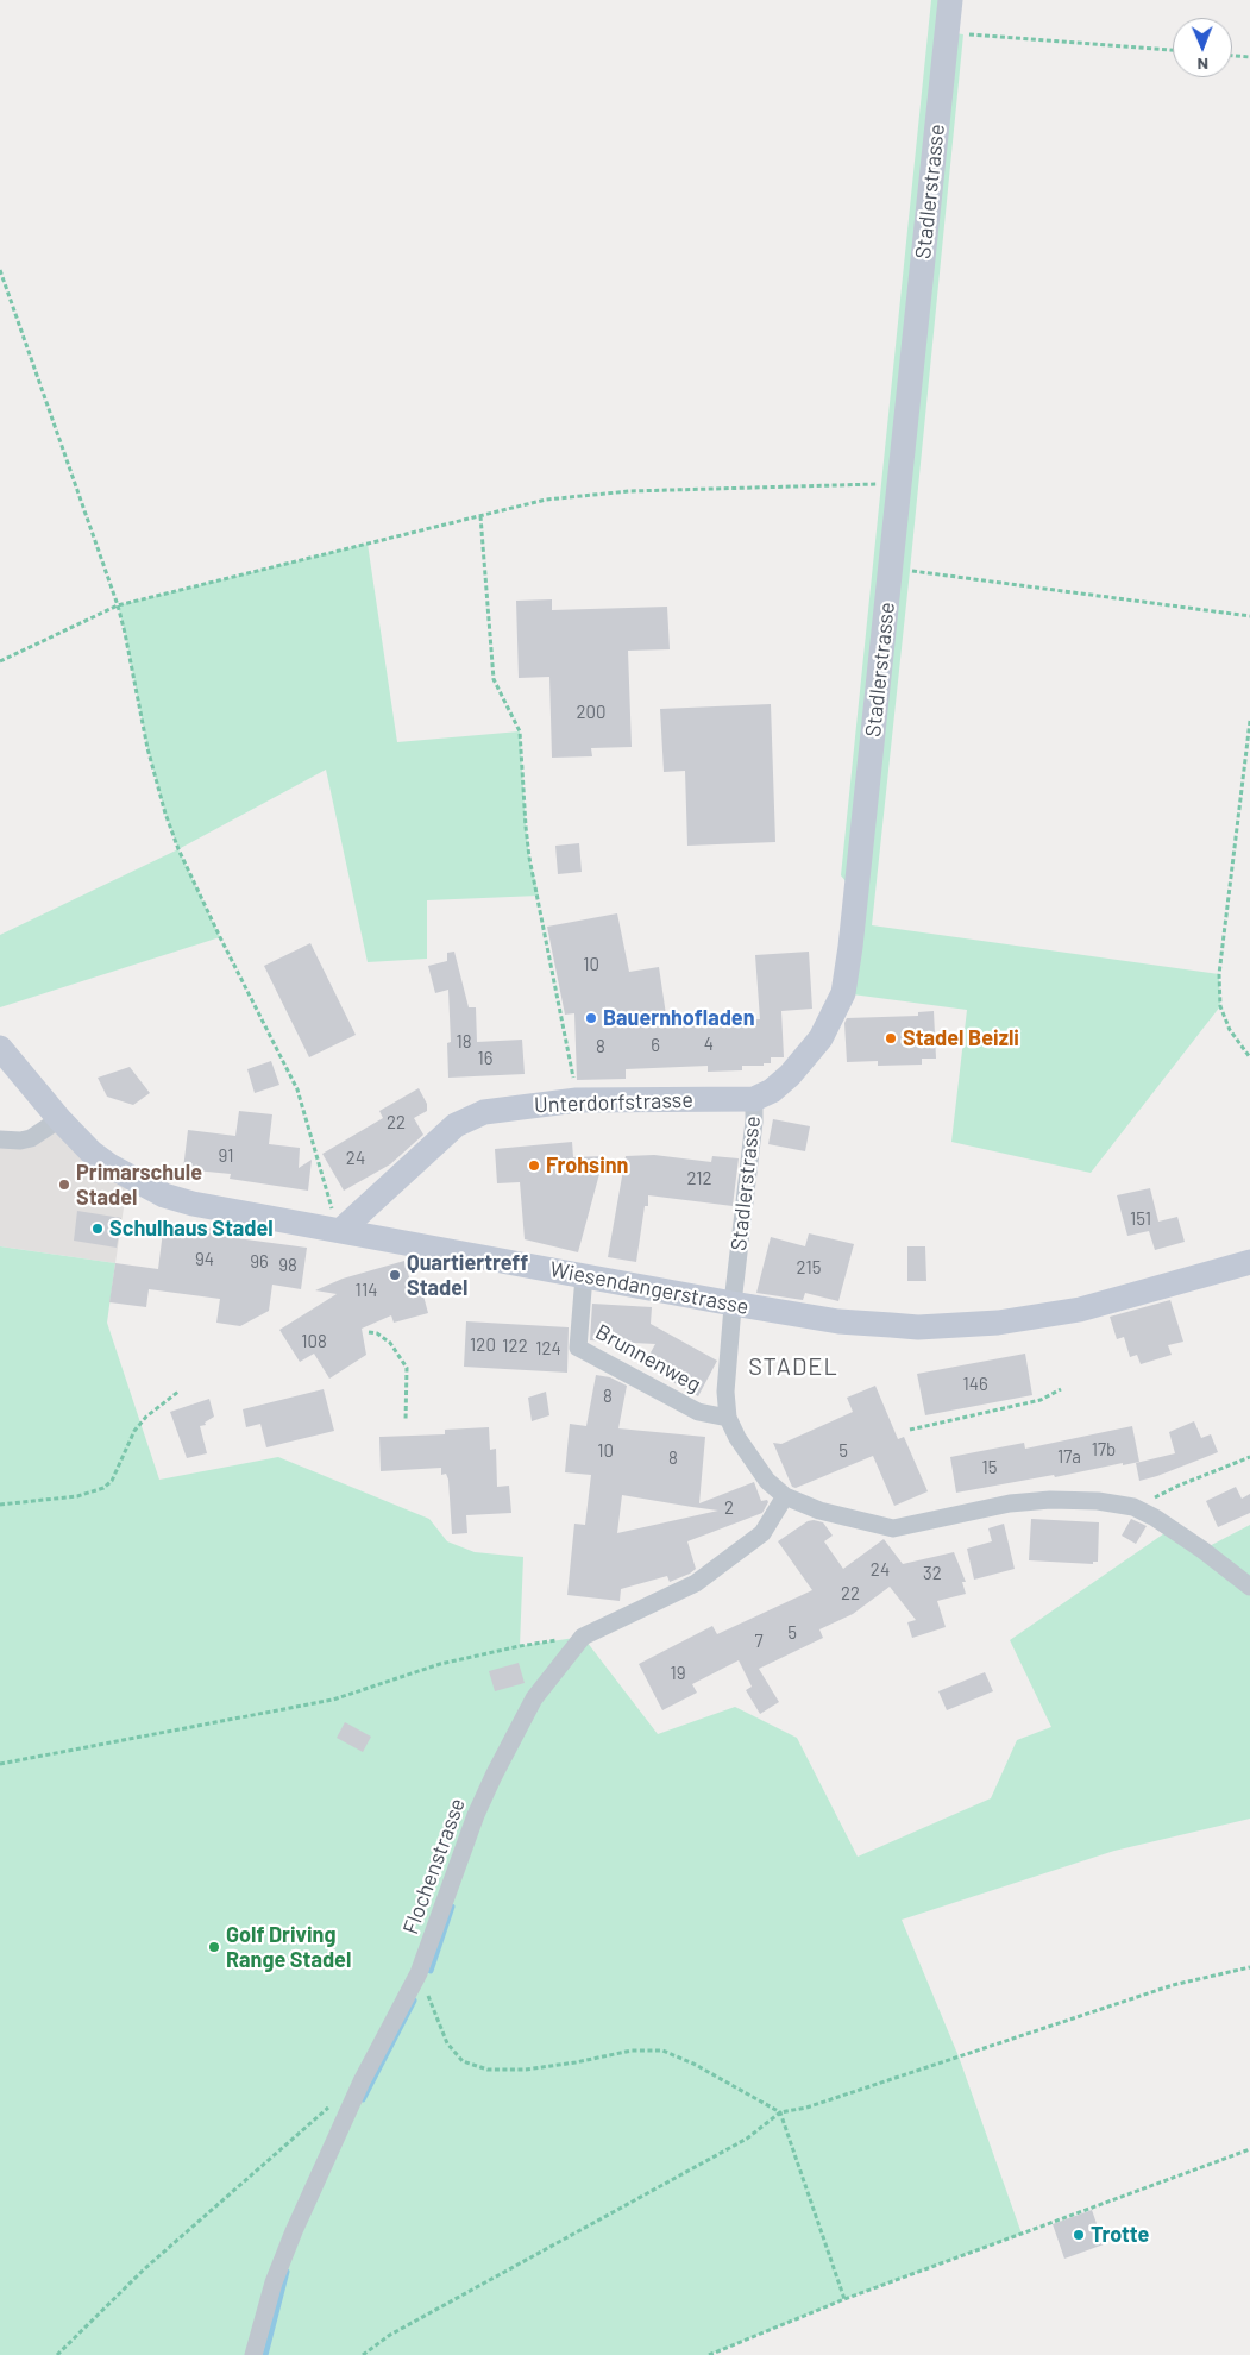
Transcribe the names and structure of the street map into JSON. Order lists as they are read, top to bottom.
{
  "streets": {
    "street": [
      "Stadlerstrasse",
      "Unterdorfstrasse",
      "Wiesendangerstrasse",
      "Brunnenweg",
      "Flochenstrasse"
    ]
  },
  "crossings": [
    ["Stadlerstrasse", "Unterdorfstrasse"],
    ["Stadlerstrasse", "Wiesendangerstrasse"],
    ["Stadlerstrasse", "Brunnenweg"],
    ["Unterdorfstrasse", "Wiesendangerstrasse"],
    ["Wiesendangerstrasse", "Brunnenweg"]
  ],
  "districts": ["STADEL"],
  "places": [
    "Bauernhofladen",
    "Stadel Beizli",
    "Frohsinn",
    "Primarschule Stadel",
    "Schulhaus Stadel",
    "Quartiertreff Stadel",
    "Golf Driving Range Stadel",
    "Trotte"
  ],
  "house_numbers": [
    "200",
    "10",
    "18",
    "4",
    "6",
    "8",
    "16",
    "22",
    "91",
    "24",
    "212",
    "151",
    "94",
    "96",
    "98",
    "215",
    "114",
    "108",
    "120",
    "122",
    "124",
    "146",
    "8",
    "17b",
    "10",
    "5",
    "17a",
    "8",
    "15",
    "2",
    "24",
    "32",
    "22",
    "5",
    "7",
    "19"
  ],
  "north": "bottom"
}
